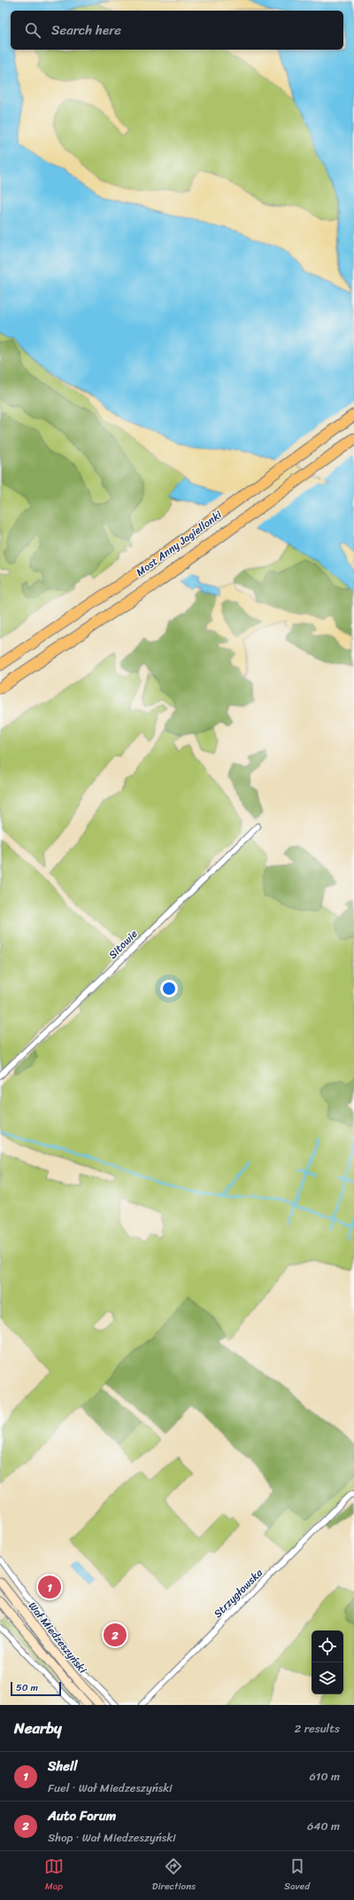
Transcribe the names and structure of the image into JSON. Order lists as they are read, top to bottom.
{
  "streets": {
    "highway": ["Most Anny Jagiellonki"],
    "main road": ["Wał Miedzeszyński"],
    "street": ["Sitowie", "Strzygłowska"]
  },
  "scale_bar": "50 m",
  "page": {
    "search": "Search here",
    "pins": ["1", "2"],
    "scale": "50 m",
    "heading": ["Nearby", "2 results"],
    "list": [
      {
        "mark": "1",
        "name": "Shell",
        "note": "Fuel · Wał Miedzeszyński",
        "value": "610 m"
      },
      {
        "mark": "2",
        "name": "Auto Forum",
        "note": "Shop · Wał Miedzeszyński",
        "value": "640 m"
      }
    ],
    "nav": ["Map", "Directions", "Saved"]
  }
}
